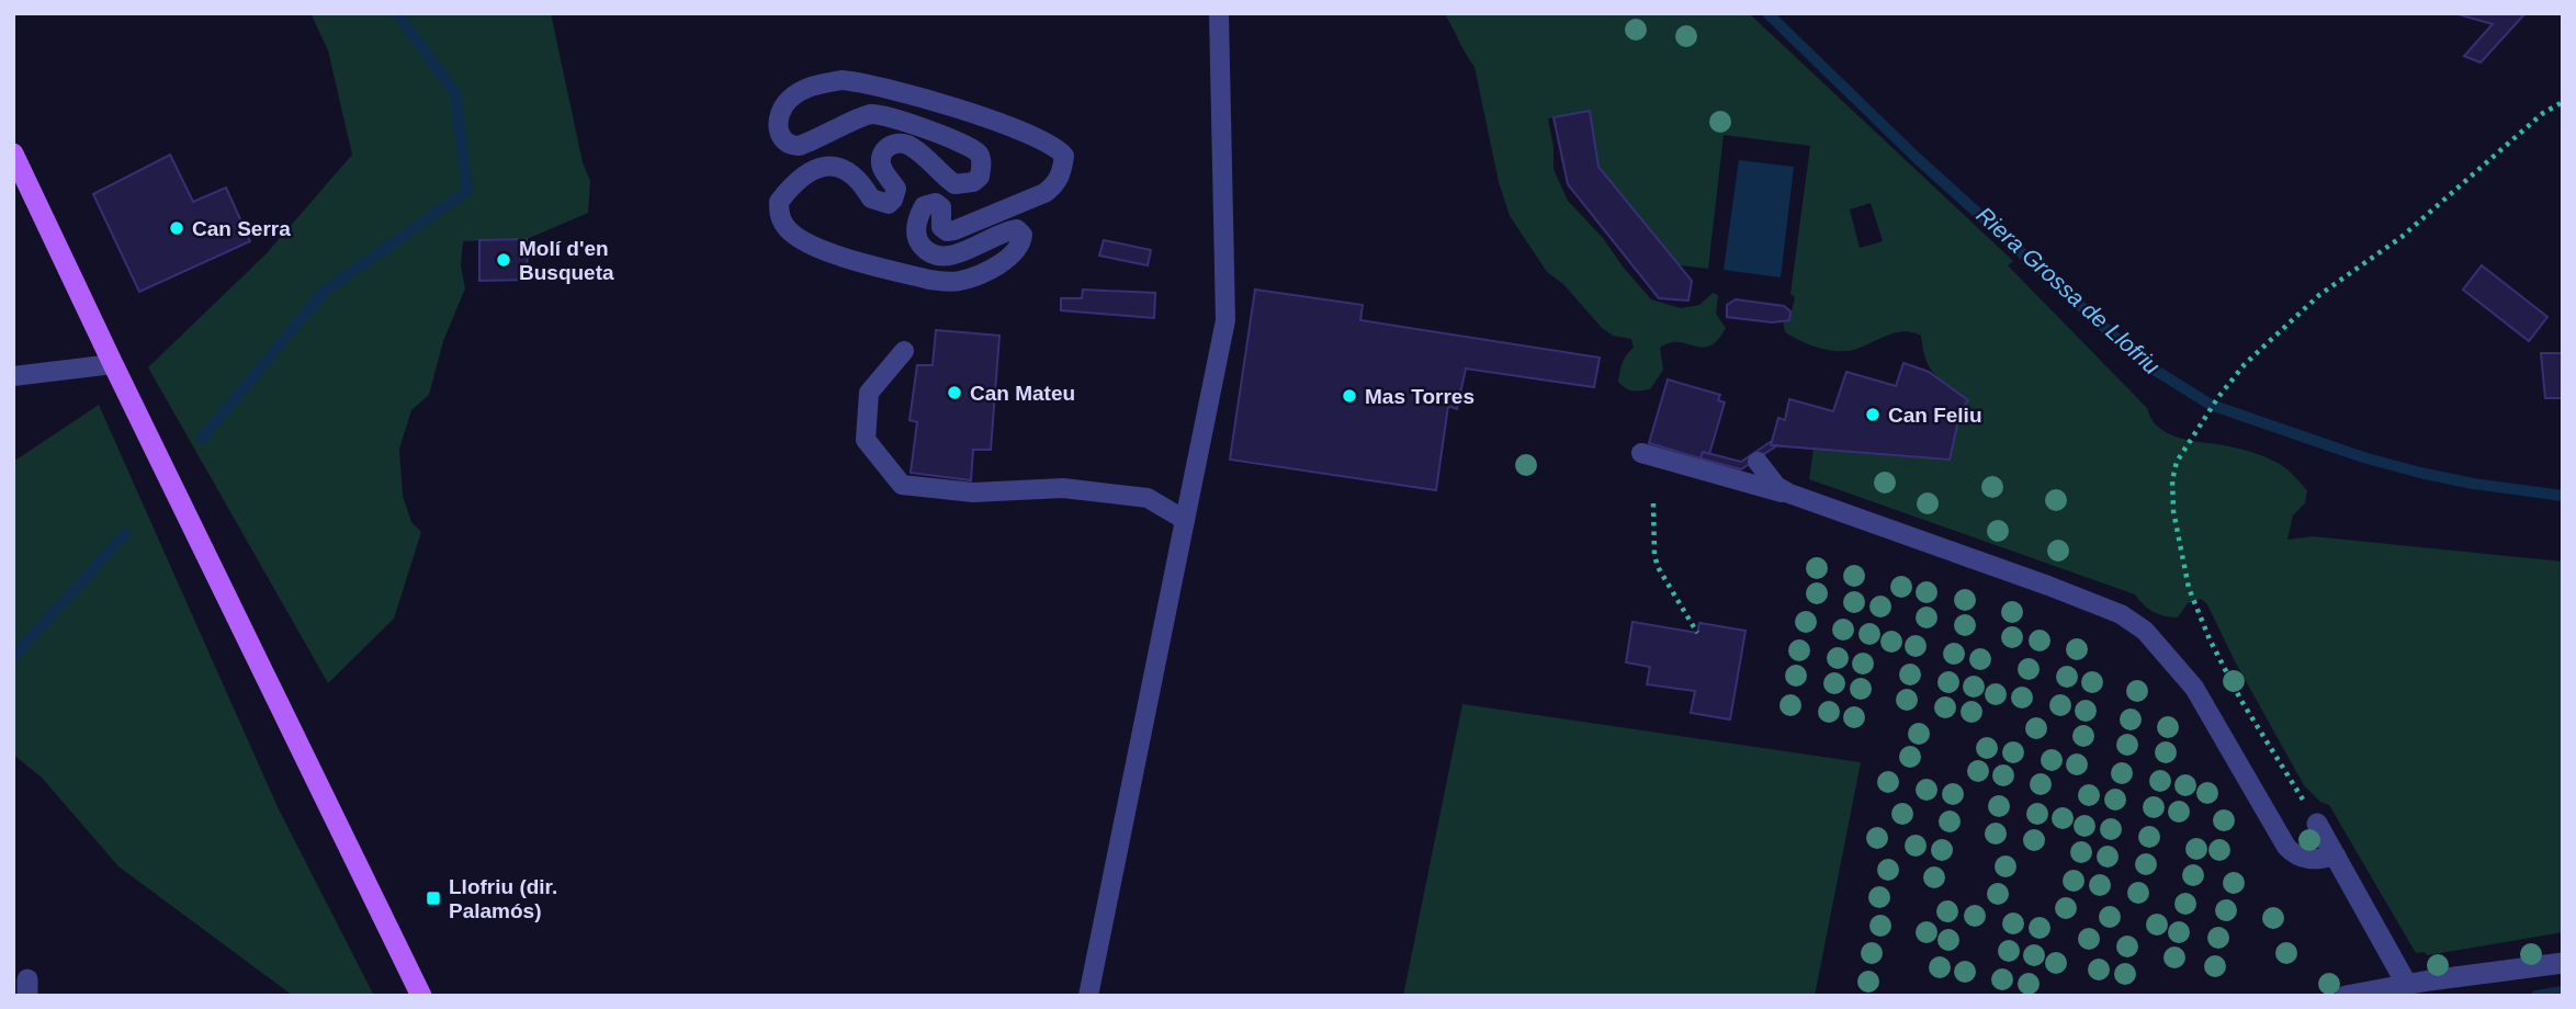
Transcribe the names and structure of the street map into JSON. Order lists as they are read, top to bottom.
{
  "water": ["Riera Grossa de Llofriu"],
  "places": {
    "other": [
      "Can Serra",
      "Molí d'en Busqueta",
      "Can Mateu",
      "Mas Torres",
      "Can Feliu"
    ],
    "transit": ["Llofriu (dir. Palamós)"]
  }
}
